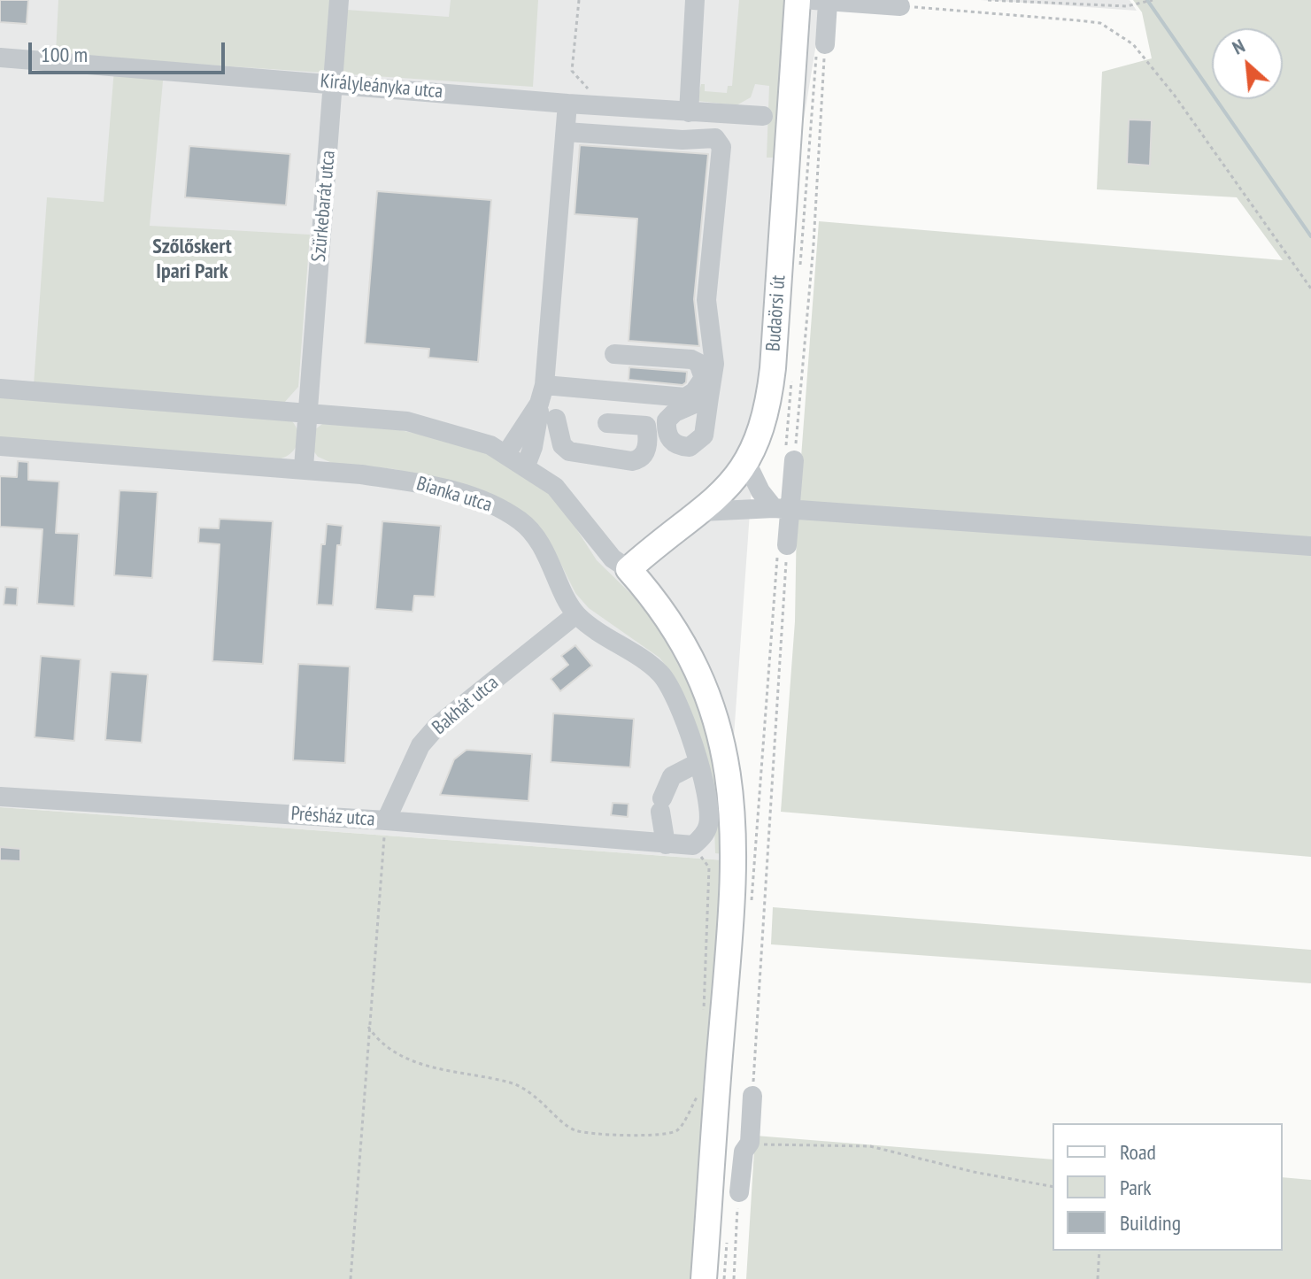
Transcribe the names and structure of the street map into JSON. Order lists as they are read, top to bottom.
{
  "streets": {
    "main road": ["Budaörsi út"],
    "street": [
      "Királyleányka utca",
      "Szürkebarát utca",
      "Bianka utca",
      "Bakhát utca",
      "Présház utca"
    ]
  },
  "crossings": [
    ["Királyleányka utca", "Szürkebarát utca"],
    ["Szürkebarát utca", "Bianka utca"],
    ["Bianka utca", "Bakhát utca"],
    ["Bakhát utca", "Présház utca"]
  ],
  "districts": ["Szőlőskert Ipari Park"],
  "legend": ["Road", "Park", "Building"],
  "scale_bar": "100 m",
  "north": "top left"
}
